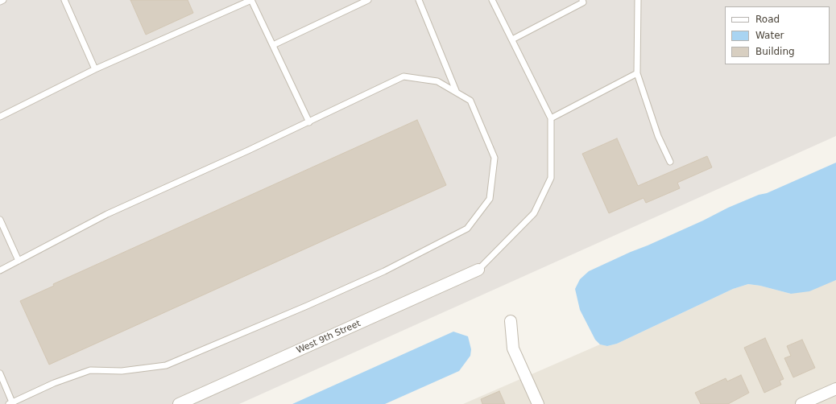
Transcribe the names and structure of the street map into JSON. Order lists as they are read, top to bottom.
{
  "streets": {
    "street": ["West 9th Street"]
  },
  "legend": ["Road", "Water", "Building"]
}
